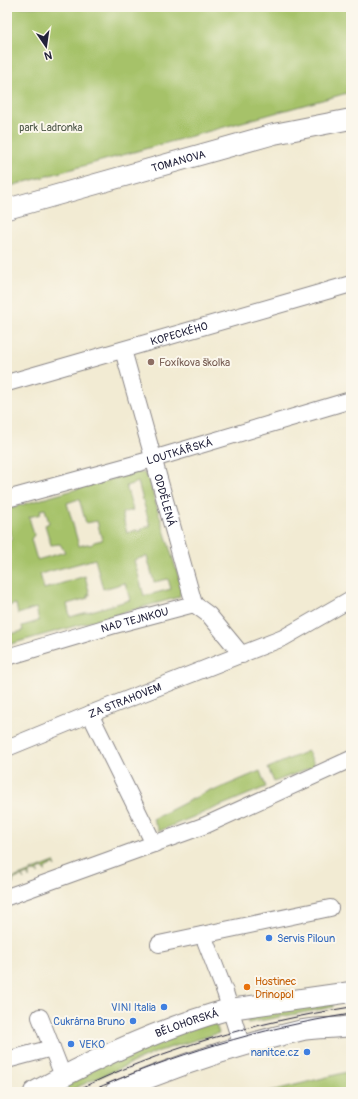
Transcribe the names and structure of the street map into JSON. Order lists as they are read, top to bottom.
{
  "streets": {
    "street": [
      "TOMANOVA",
      "KOPECKÉHO",
      "LOUTKÁŘSKÁ",
      "ODDĚLENÁ",
      "NAD TEJNKOU",
      "ZA STRAHOVEM",
      "BĚLOHORSKÁ"
    ]
  },
  "crossings": [
    ["KOPECKÉHO", "ODDĚLENÁ"],
    ["LOUTKÁŘSKÁ", "ODDĚLENÁ"],
    ["ODDĚLENÁ", "NAD TEJNKOU"]
  ],
  "parks": ["park Ladronka"],
  "places": [
    "Foxíkova školka",
    "Servis Piloun",
    "Hostinec Drinopol",
    "VINI Italia",
    "Cukrárna Bruno",
    "VEKO",
    "nanitce.cz"
  ],
  "north": "bottom"
}
